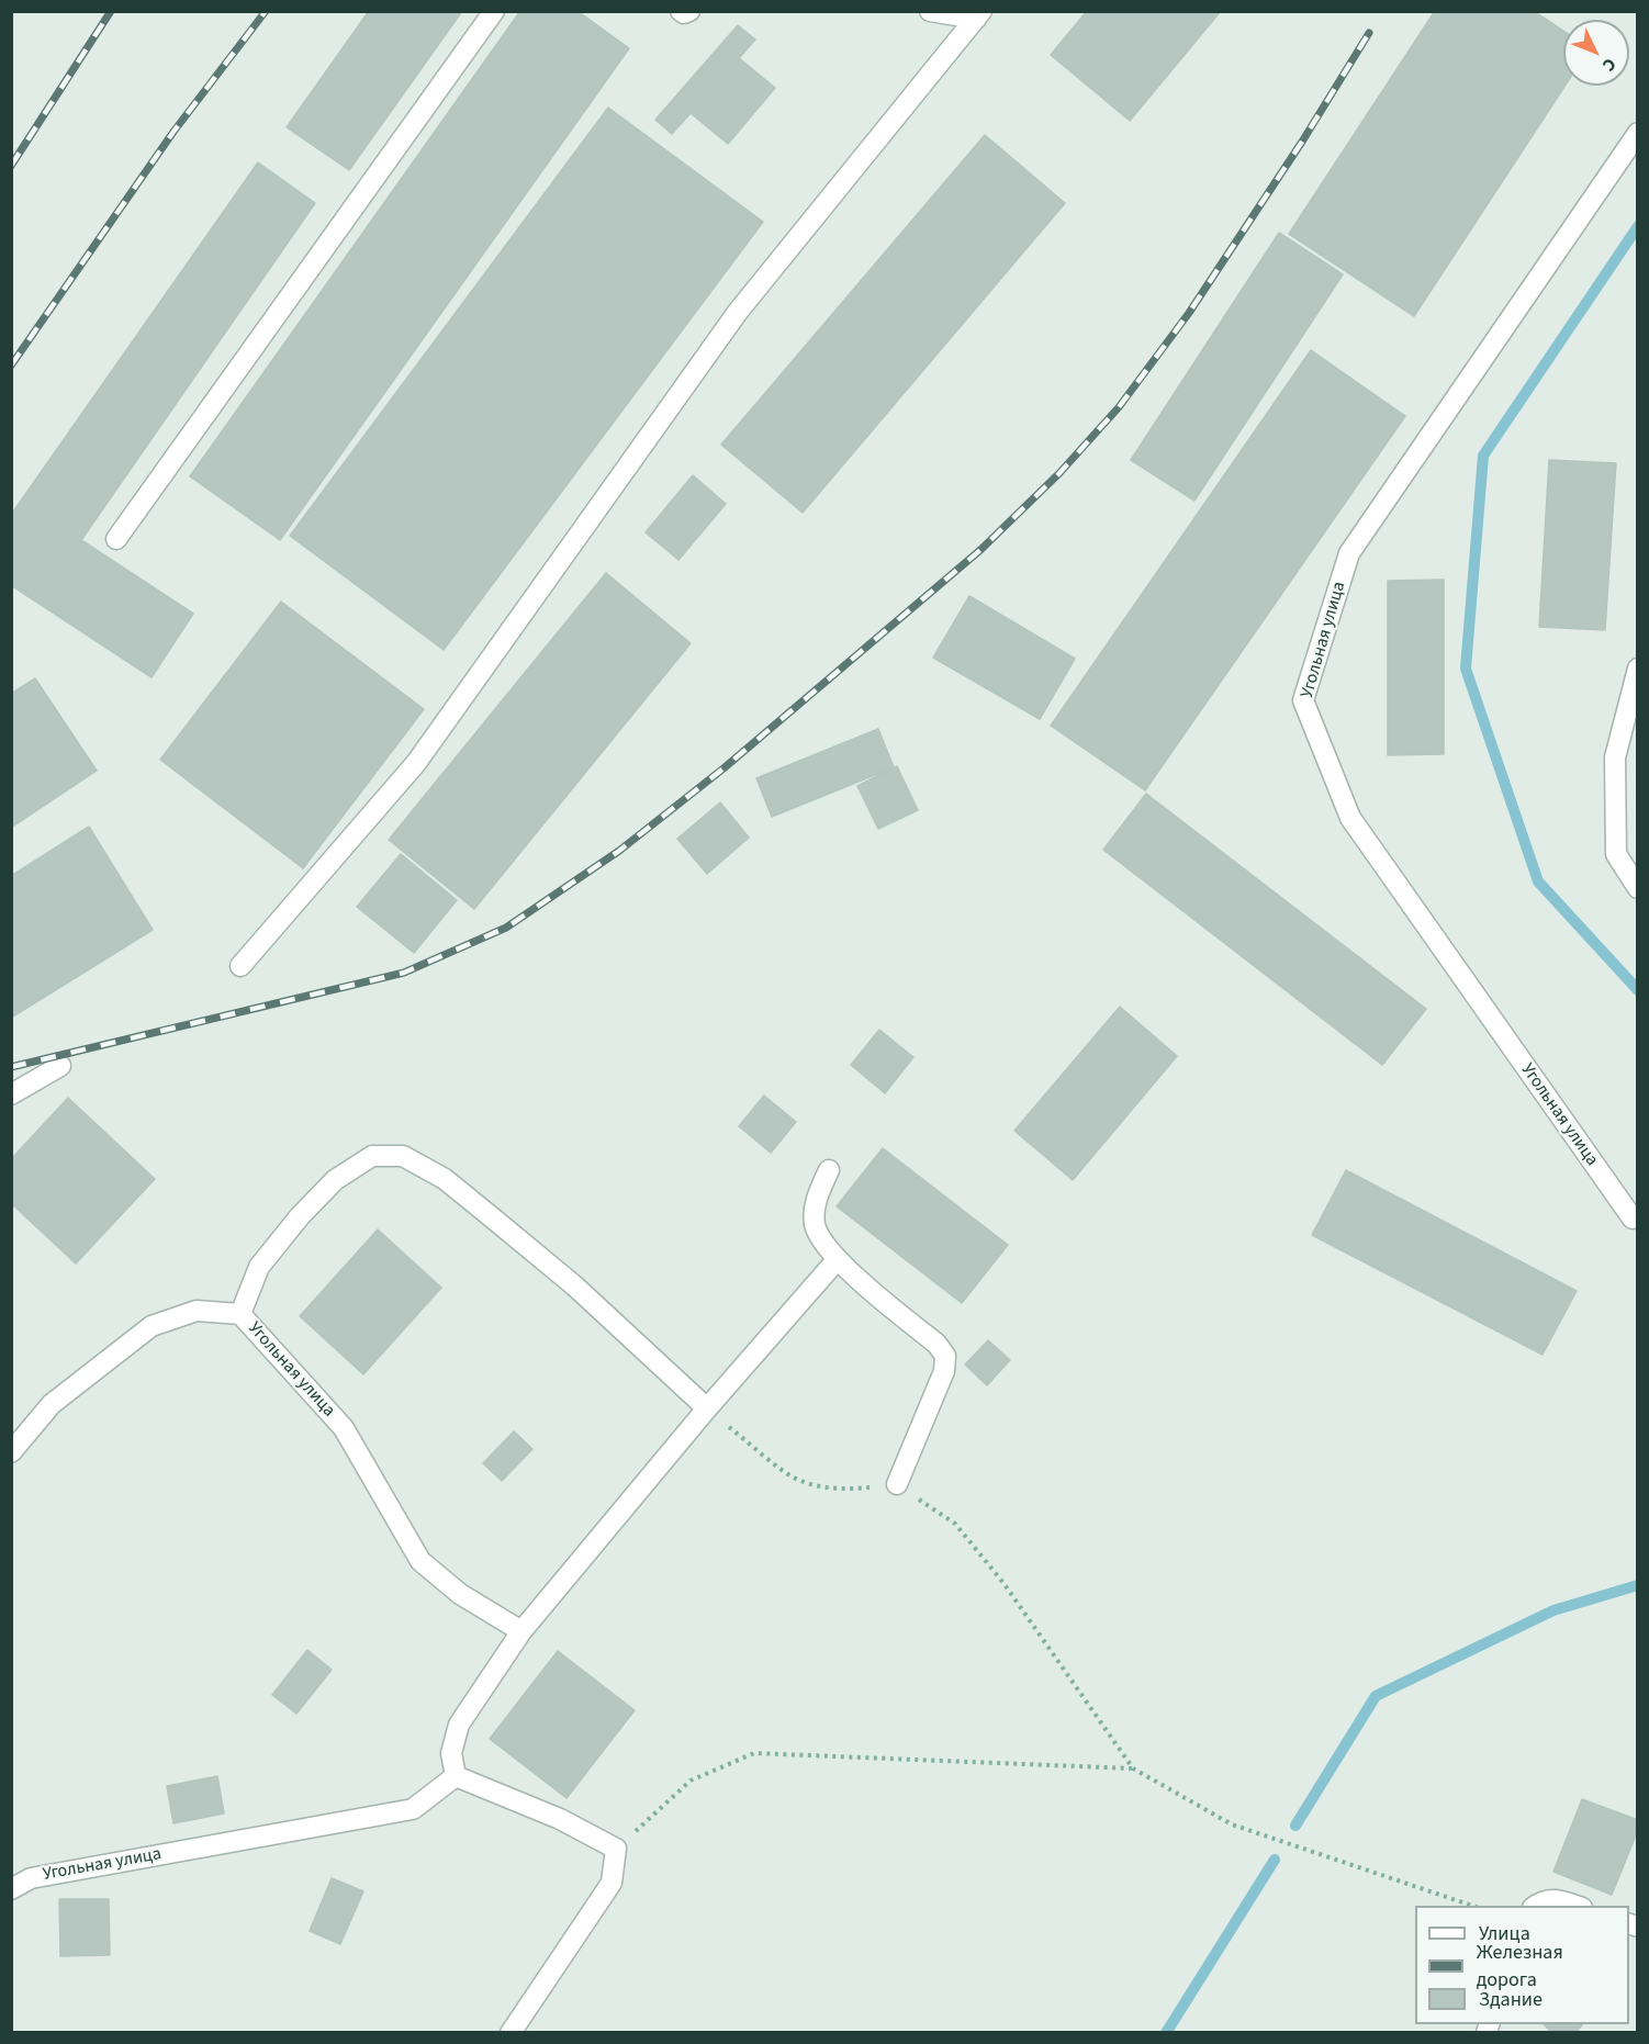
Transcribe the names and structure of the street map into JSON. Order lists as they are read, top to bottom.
{
  "streets": {
    "street": ["Угольная улица"]
  },
  "legend": ["Улица", "Железная дорога", "Здание"],
  "north": "bottom right"
}
